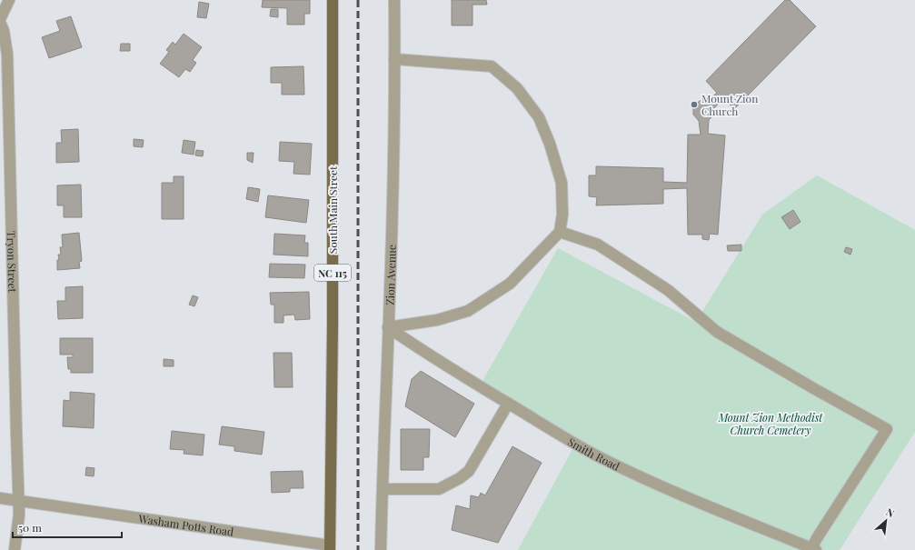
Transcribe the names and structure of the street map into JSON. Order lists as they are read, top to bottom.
{
  "streets": {
    "main road": ["South Main Street", "NC 115"],
    "street": [
      "Tryon Street",
      "Zion Avenue",
      "Smith Road",
      "Washam Potts Road"
    ]
  },
  "crossings": [
    ["South Main Street", "Washam Potts Road"],
    ["Tryon Street", "Washam Potts Road"],
    ["Zion Avenue", "Smith Road"]
  ],
  "parks": ["Mount Zion Methodist Church Cemetery"],
  "places": ["Mount Zion Church"],
  "scale_bar": "50 m",
  "north": "top right"
}
